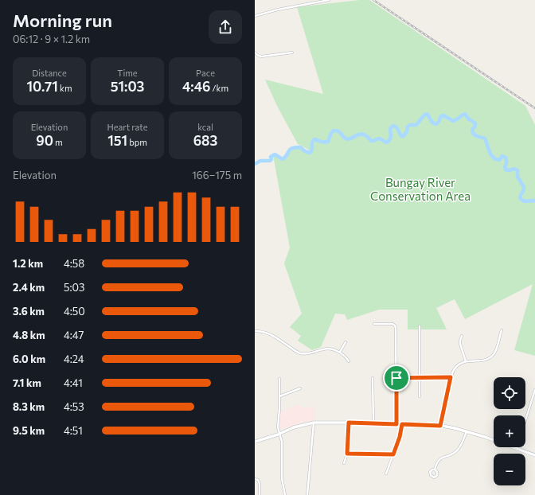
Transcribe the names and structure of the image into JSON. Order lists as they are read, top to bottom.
{
  "parks": ["Bungay River Conservation Area"],
  "page": {
    "heading": ["Morning run", "06:12 · 9 × 1.2 km"],
    "stats": [
      ["Distance", "10.71 km"],
      ["Time", "51:03"],
      ["Pace", "4:46 /km"],
      ["Elevation", "90 m"],
      ["Heart rate", "151 bpm"],
      ["kcal", "683"]
    ],
    "chart": ["Elevation", "166–175 m"],
    "list": [
      {
        "name": "1.2 km",
        "note": "4:58"
      },
      {
        "name": "2.4 km",
        "note": "5:03"
      },
      {
        "name": "3.6 km",
        "note": "4:50"
      },
      {
        "name": "4.8 km",
        "note": "4:47"
      },
      {
        "name": "6.0 km",
        "note": "4:24"
      },
      {
        "name": "7.1 km",
        "note": "4:41"
      },
      {
        "name": "8.3 km",
        "note": "4:53"
      },
      {
        "name": "9.5 km",
        "note": "4:51"
      }
    ],
    "map_buttons": ["+", "−"]
  }
}
